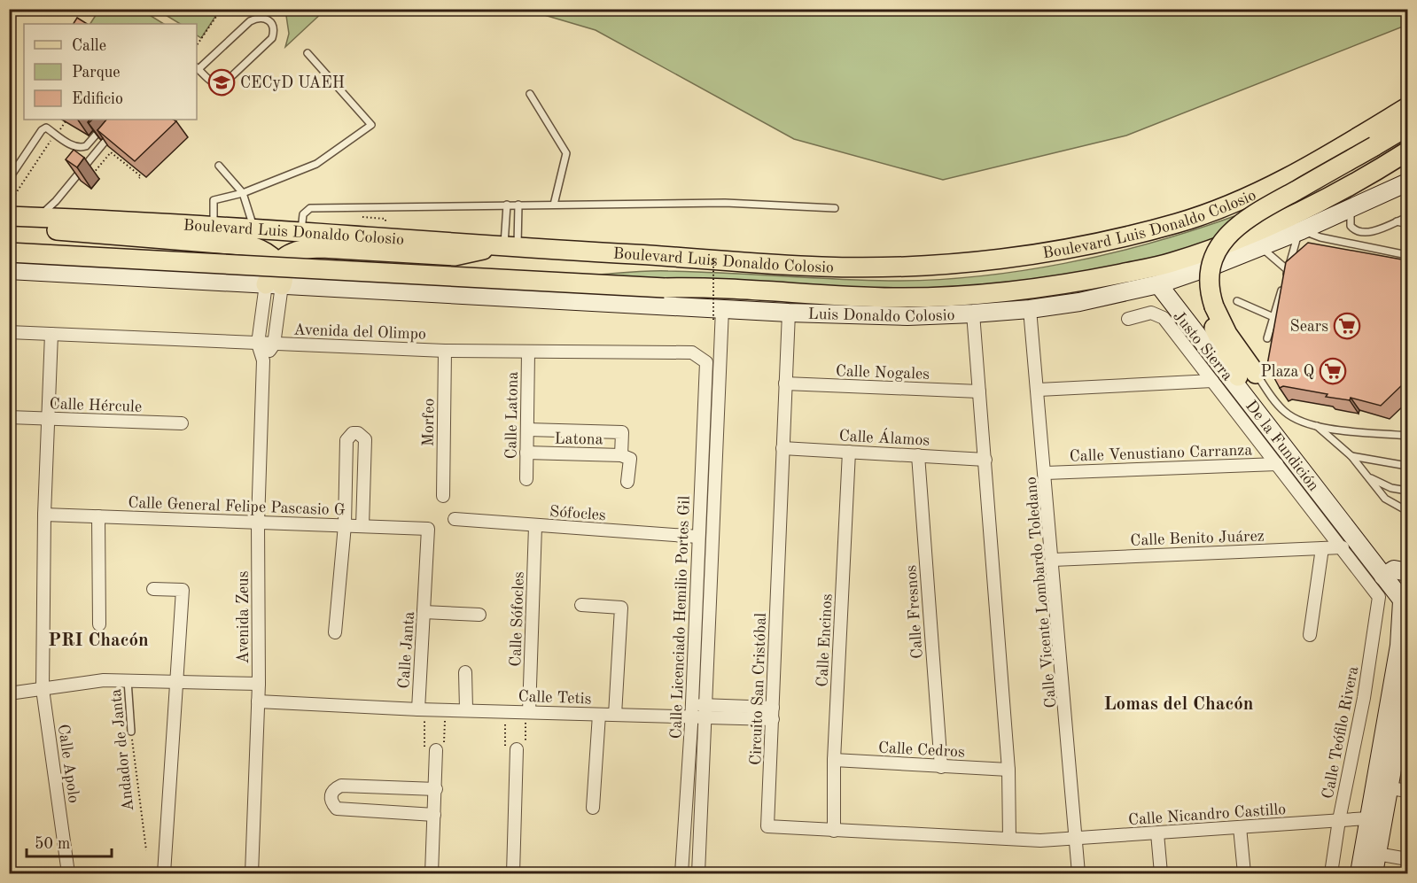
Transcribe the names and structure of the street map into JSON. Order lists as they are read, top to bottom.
{
  "streets": {
    "main road": ["Boulevard Luis Donaldo Colosio"],
    "street": [
      "Luis Donaldo Colosio",
      "Avenida del Olimpo",
      "Justo Sierra",
      "Calle Nogales",
      "Calle Hércule",
      "Calle Latona",
      "Morfeo",
      "Calle Álamos",
      "Latona",
      "De la Fundición",
      "Calle Venustiano Carranza",
      "Calle General Felipe Pascasio G",
      "Sófocles",
      "Calle Benito Juárez",
      "Calle Vicente Lombardo Toledano",
      "Calle Fresnos",
      "Avenida Zeus",
      "Calle Licenciado Hemilio Portes Gil",
      "Calle Sófocles",
      "Calle Encinos",
      "Calle Janta",
      "Circuito San Cristóbal",
      "Calle Tetis",
      "Calle Teófilo Rivera",
      "Calle Cedros",
      "Calle Apolo",
      "Calle Nicandro Castillo"
    ],
    "lane": ["Andador de Janta"]
  },
  "crossings": [
    ["Luis Donaldo Colosio", "De la Fundición"],
    ["Luis Donaldo Colosio", "Calle Vicente Lombardo Toledano"],
    ["Luis Donaldo Colosio", "Avenida Zeus"],
    ["Luis Donaldo Colosio", "Circuito San Cristóbal"],
    ["Avenida del Olimpo", "Calle Latona"],
    ["Avenida del Olimpo", "Morfeo"],
    ["Avenida del Olimpo", "Avenida Zeus"],
    ["Avenida del Olimpo", "Calle Licenciado Hemilio Portes Gil"],
    ["Avenida del Olimpo", "Calle Apolo"],
    ["Justo Sierra", "Calle Venustiano Carranza"],
    ["Justo Sierra", "Calle Benito Juárez"],
    ["Justo Sierra", "Calle Teófilo Rivera"],
    ["Calle Nogales", "Circuito San Cristóbal"],
    ["Calle Hércule", "Calle Apolo"],
    ["Calle Latona", "Latona"],
    ["Calle Álamos", "Calle Fresnos"],
    ["Calle Álamos", "Calle Encinos"],
    ["Calle Álamos", "Circuito San Cristóbal"],
    ["Calle Venustiano Carranza", "Calle Vicente Lombardo Toledano"],
    ["Calle General Felipe Pascasio G", "Avenida Zeus"],
    ["Calle General Felipe Pascasio G", "Calle Janta"],
    ["Calle General Felipe Pascasio G", "Calle Apolo"],
    ["Sófocles", "Calle Licenciado Hemilio Portes Gil"],
    ["Sófocles", "Calle Sófocles"],
    ["Calle Benito Juárez", "Calle Vicente Lombardo Toledano"],
    ["Calle Vicente Lombardo Toledano", "Circuito San Cristóbal"],
    ["Calle Vicente Lombardo Toledano", "Calle Nicandro Castillo"],
    ["Calle Fresnos", "Calle Cedros"],
    ["Avenida Zeus", "Calle Janta"],
    ["Calle Licenciado Hemilio Portes Gil", "Calle Tetis"],
    ["Calle Sófocles", "Calle Tetis"],
    ["Calle Encinos", "Circuito San Cristóbal"],
    ["Calle Encinos", "Calle Cedros"],
    ["Calle Janta", "Calle Tetis"],
    ["Circuito San Cristóbal", "Calle Tetis"],
    ["Circuito San Cristóbal", "Calle Nicandro Castillo"],
    ["Calle Teófilo Rivera", "Calle Nicandro Castillo"]
  ],
  "districts": ["PRI Chacón", "Lomas del Chacón"],
  "places": {
    "school or university": ["CECyD UAEH"],
    "supermarket": ["Sears", "Plaza Q"]
  },
  "legend": ["Calle", "Parque", "Edificio"],
  "scale_bar": "50 m"
}
